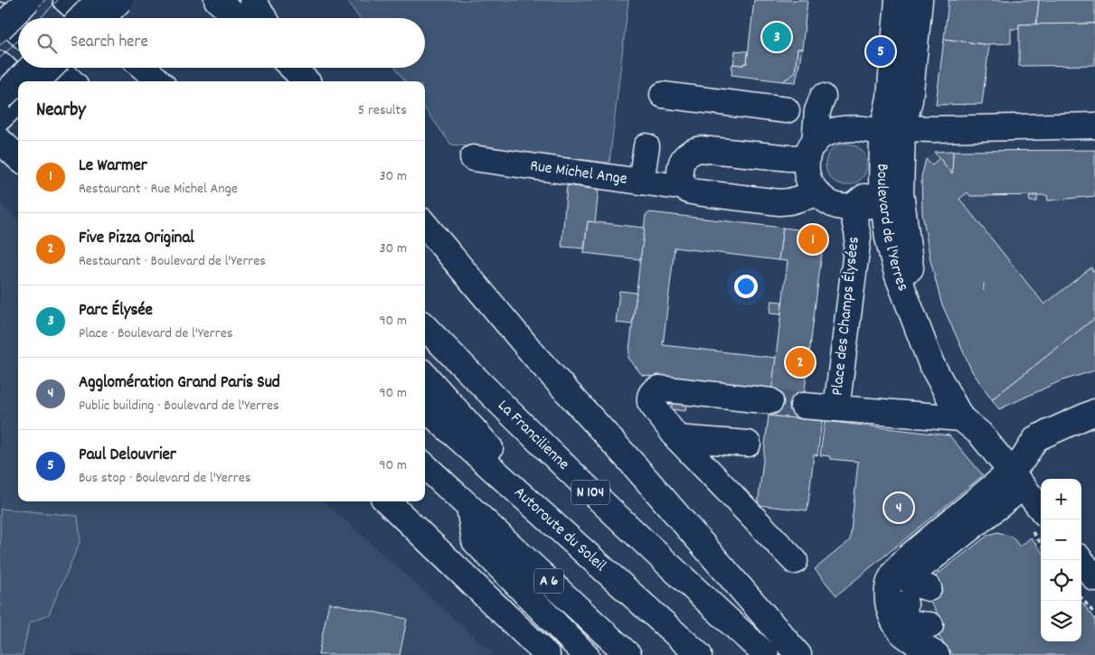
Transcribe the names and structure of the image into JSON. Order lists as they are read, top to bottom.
{
  "streets": {
    "main road": [
      "Rue Michel Ange",
      "Boulevard de l'Yerres",
      "Place des Champs Élysées",
      "La Francilienne",
      "N 104",
      "Autoroute du Soleil",
      "A 6"
    ]
  },
  "crossings": [
    ["Rue Michel Ange", "Boulevard de l'Yerres"],
    ["Rue Michel Ange", "Place des Champs Élysées"],
    ["Boulevard de l'Yerres", "Place des Champs Élysées"]
  ],
  "house_numbers": ["1"],
  "page": {
    "search": "Search here",
    "pins": [
      "3",
      "5",
      "1",
      "2",
      "4"
    ],
    "heading": ["Nearby", "5 results"],
    "list": [
      {
        "mark": "1",
        "name": "Le Warmer",
        "note": "Restaurant · Rue Michel Ange",
        "value": "30 m"
      },
      {
        "mark": "2",
        "name": "Five Pizza Original",
        "note": "Restaurant · Boulevard de l'Yerres",
        "value": "30 m"
      },
      {
        "mark": "3",
        "name": "Parc Élysée",
        "note": "Place · Boulevard de l'Yerres",
        "value": "90 m"
      },
      {
        "mark": "4",
        "name": "Agglomération Grand Paris Sud",
        "note": "Public building · Boulevard de l'Yerres",
        "value": "90 m"
      },
      {
        "mark": "5",
        "name": "Paul Delouvrier",
        "note": "Bus stop · Boulevard de l'Yerres",
        "value": "90 m"
      }
    ],
    "map_buttons": ["+", "−"]
  }
}
